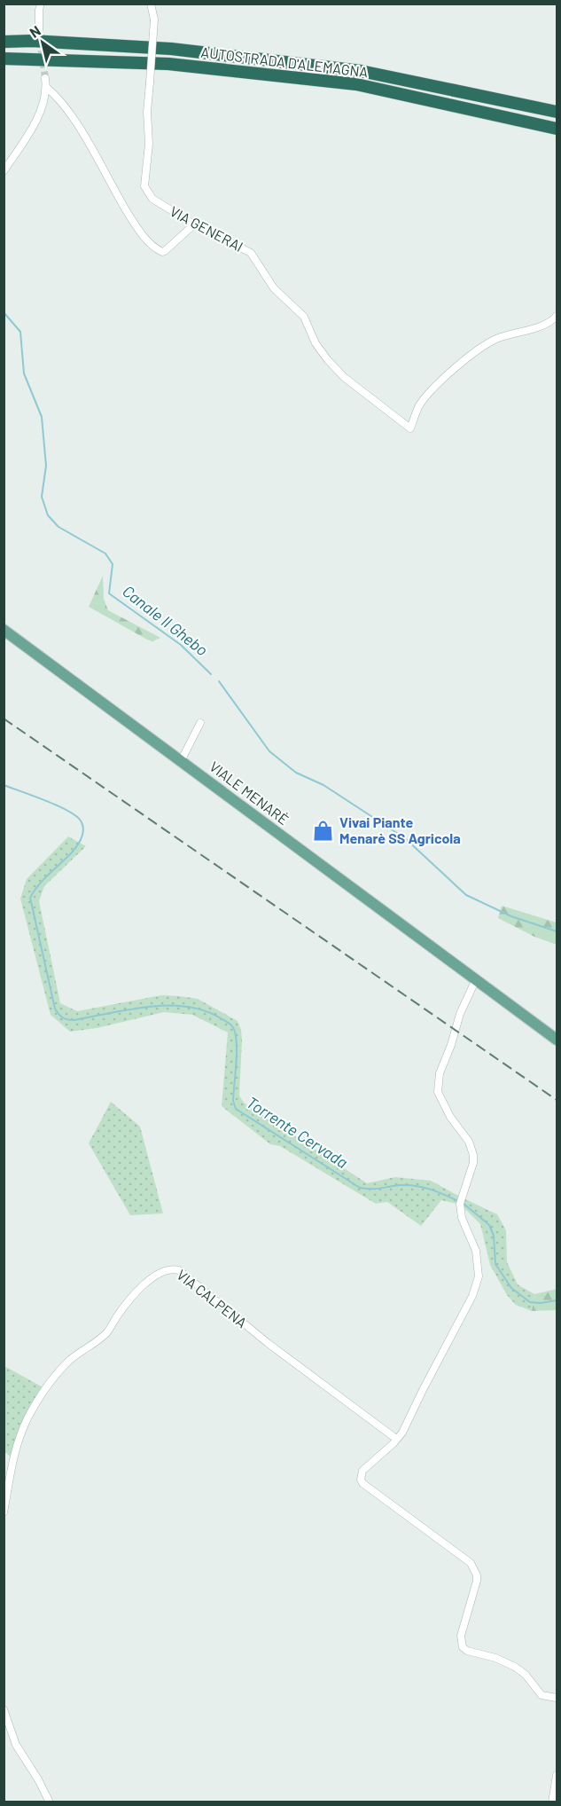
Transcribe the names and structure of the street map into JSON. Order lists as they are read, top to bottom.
{
  "streets": {
    "highway": ["AUTOSTRADA D'ALEMAGNA"],
    "main road": ["VIALE MENARÈ"],
    "street": ["VIA GENERAI", "VIA CALPENA"]
  },
  "water": ["Canale Il Ghebo", "Torrente Cervada"],
  "places": {
    "shop": ["Vivai Piante Menarè SS Agricola"]
  },
  "north": "top left"
}
